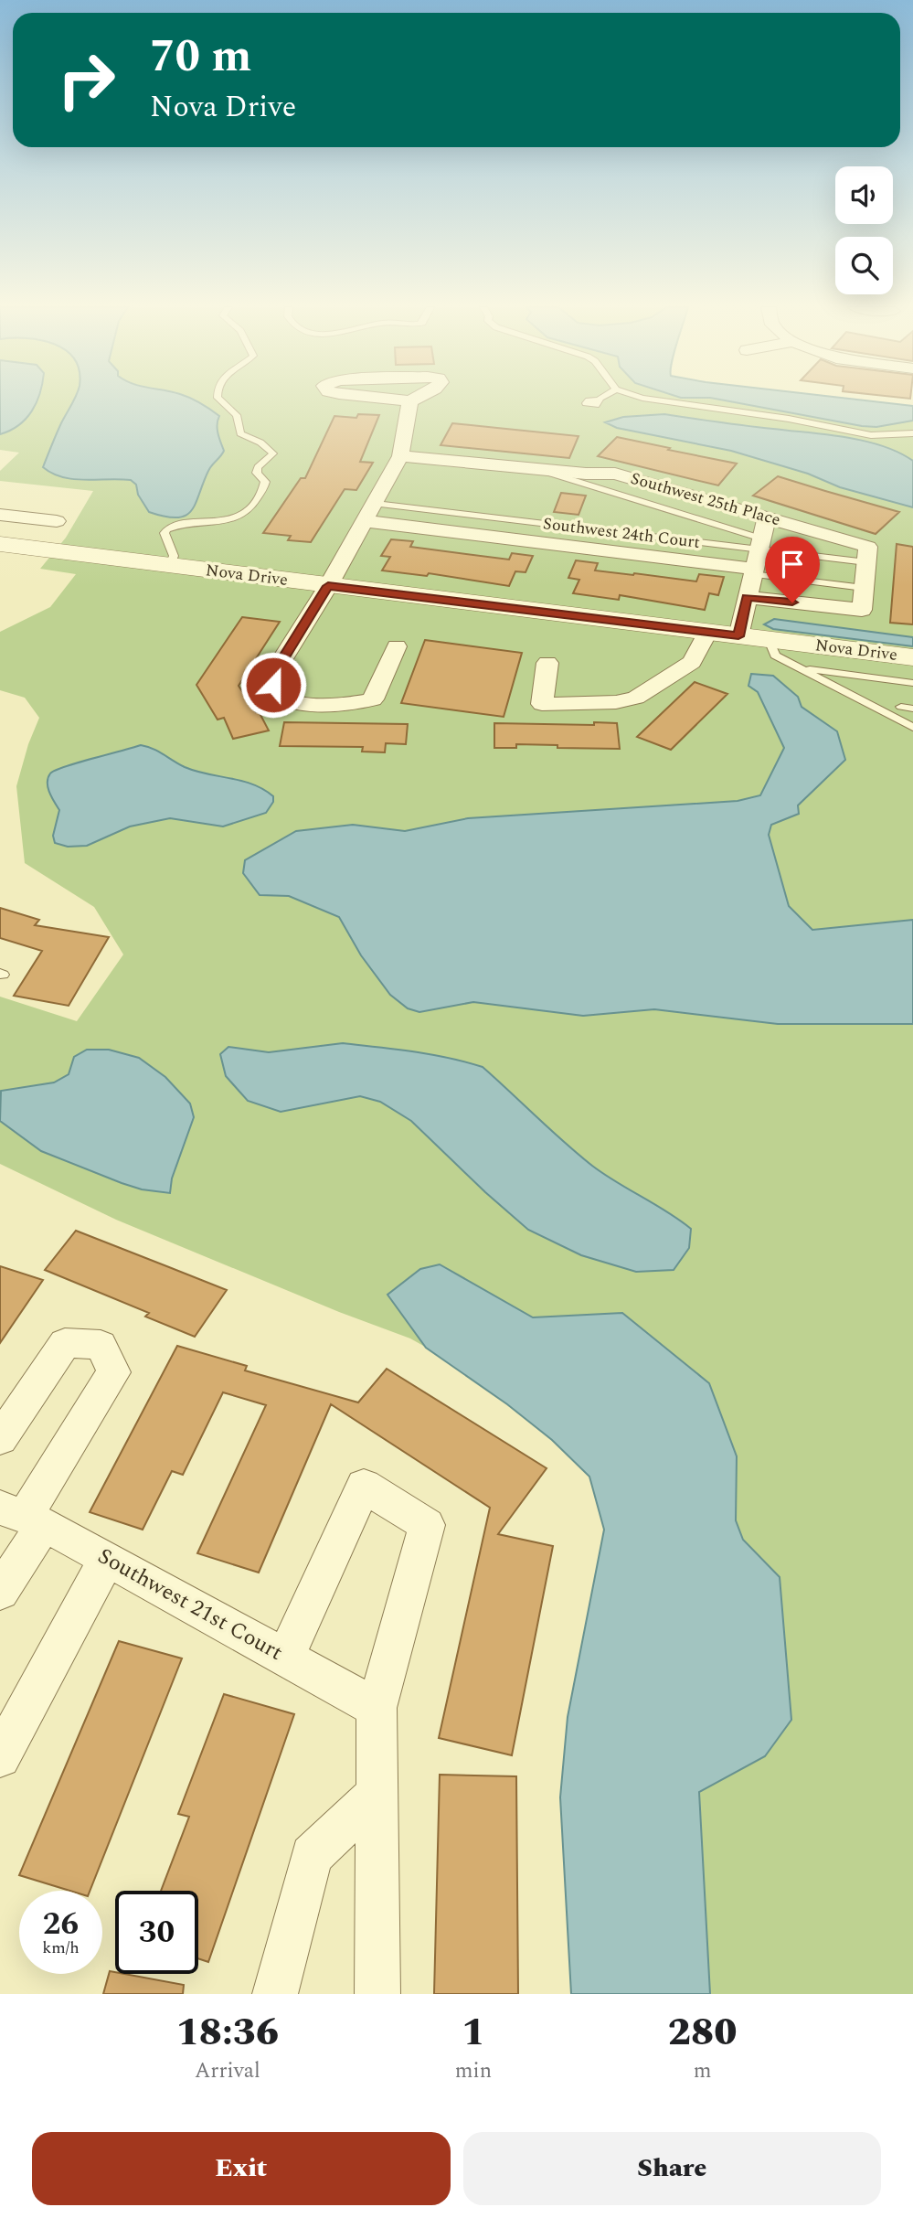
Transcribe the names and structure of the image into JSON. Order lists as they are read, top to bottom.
{
  "streets": {
    "street": [
      "Southwest 25th Place",
      "Southwest 24th Court",
      "Nova Drive",
      "Southwest 21st Court"
    ]
  },
  "crossings": [
    ["Southwest 25th Place", "Southwest 24th Court"]
  ],
  "page": {
    "turn": ["70 m", "Nova Drive"],
    "speed": "26 km/h",
    "limit": "30",
    "eta": [
      "18:36",
      "Arrival",
      "1",
      "min",
      "280",
      "m"
    ],
    "buttons": ["Exit", "Share"]
  }
}
